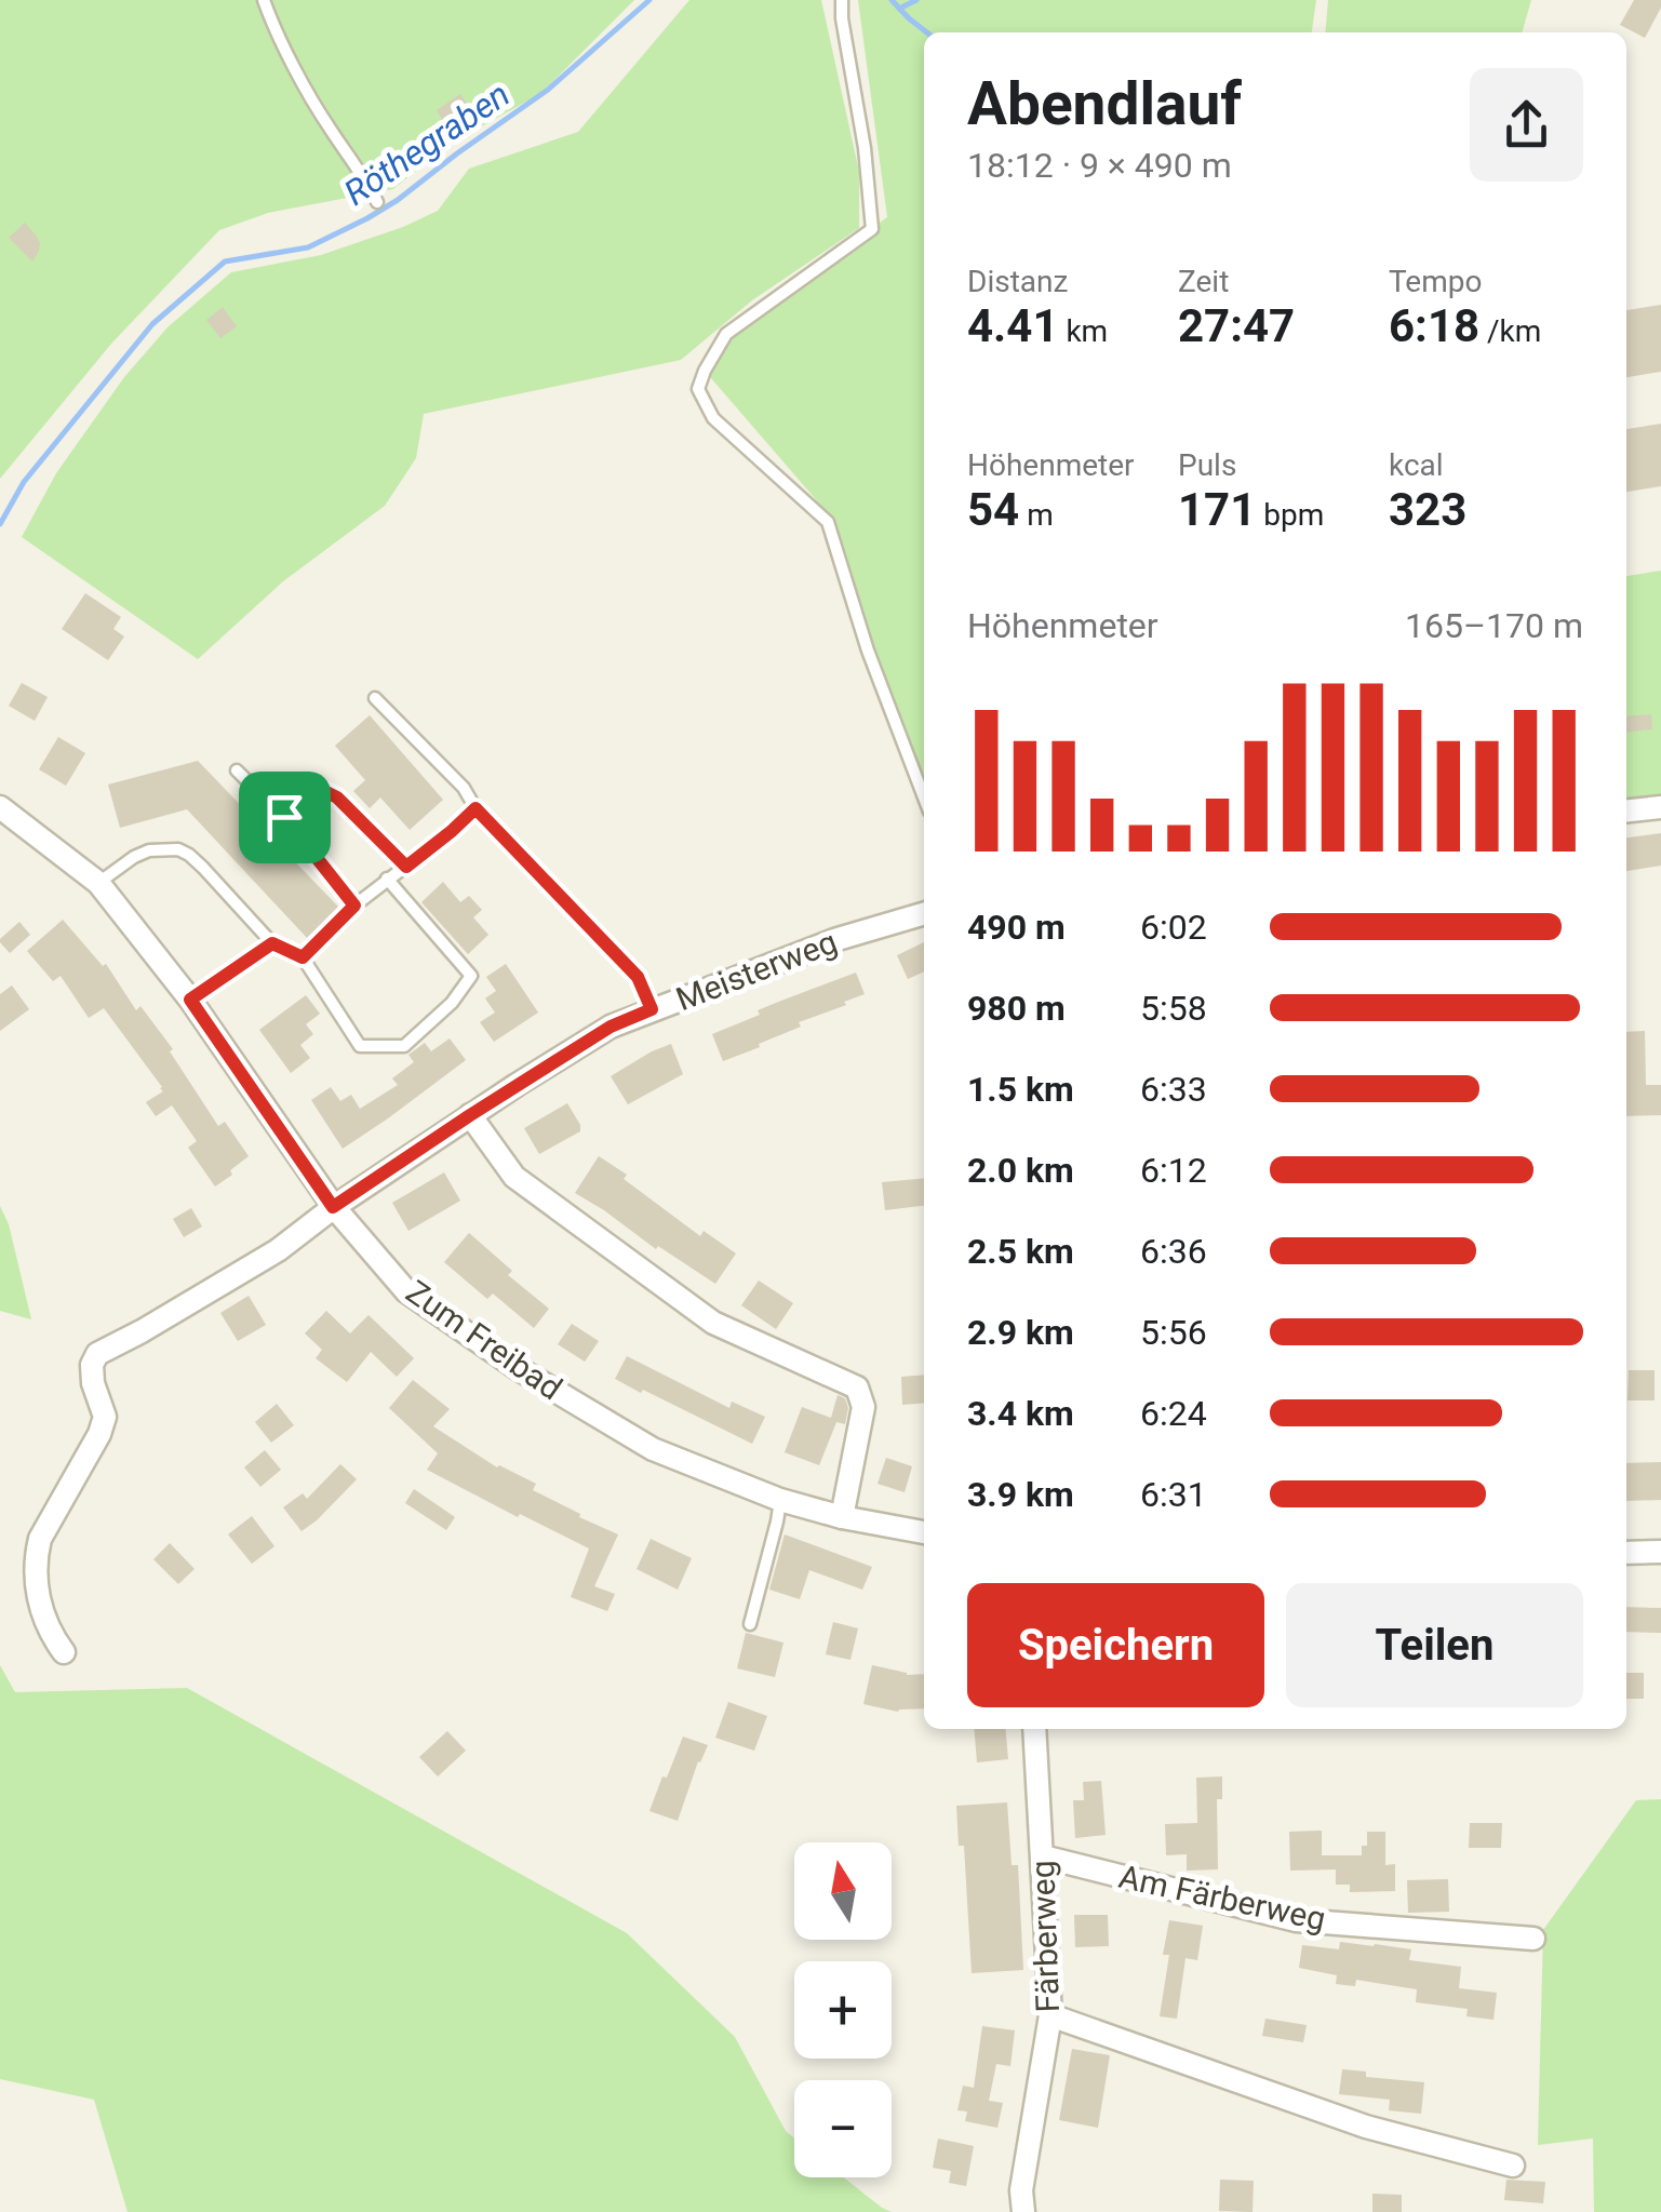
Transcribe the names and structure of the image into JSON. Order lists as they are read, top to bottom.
{
  "streets": {
    "street": [
      "Meisterweg",
      "Zum Freibad",
      "Am Färberweg",
      "Färberweg"
    ]
  },
  "crossings": [
    ["Meisterweg", "Zum Freibad"],
    ["Am Färberweg", "Färberweg"]
  ],
  "water": ["Röthegraben"],
  "north": "top",
  "page": {
    "heading": ["Abendlauf", "18:12 · 9 × 490 m"],
    "stats": [
      ["Distanz", "4.41 km"],
      ["Zeit", "27:47"],
      ["Tempo", "6:18 /km"],
      ["Höhenmeter", "54 m"],
      ["Puls", "171 bpm"],
      ["kcal", "323"]
    ],
    "chart": ["Höhenmeter", "165–170 m"],
    "list": [
      {
        "name": "490 m",
        "note": "6:02"
      },
      {
        "name": "980 m",
        "note": "5:58"
      },
      {
        "name": "1.5 km",
        "note": "6:33"
      },
      {
        "name": "2.0 km",
        "note": "6:12"
      },
      {
        "name": "2.5 km",
        "note": "6:36"
      },
      {
        "name": "2.9 km",
        "note": "5:56"
      },
      {
        "name": "3.4 km",
        "note": "6:24"
      },
      {
        "name": "3.9 km",
        "note": "6:31"
      }
    ],
    "buttons": ["Speichern", "Teilen"],
    "map_buttons": ["+", "−"]
  }
}
